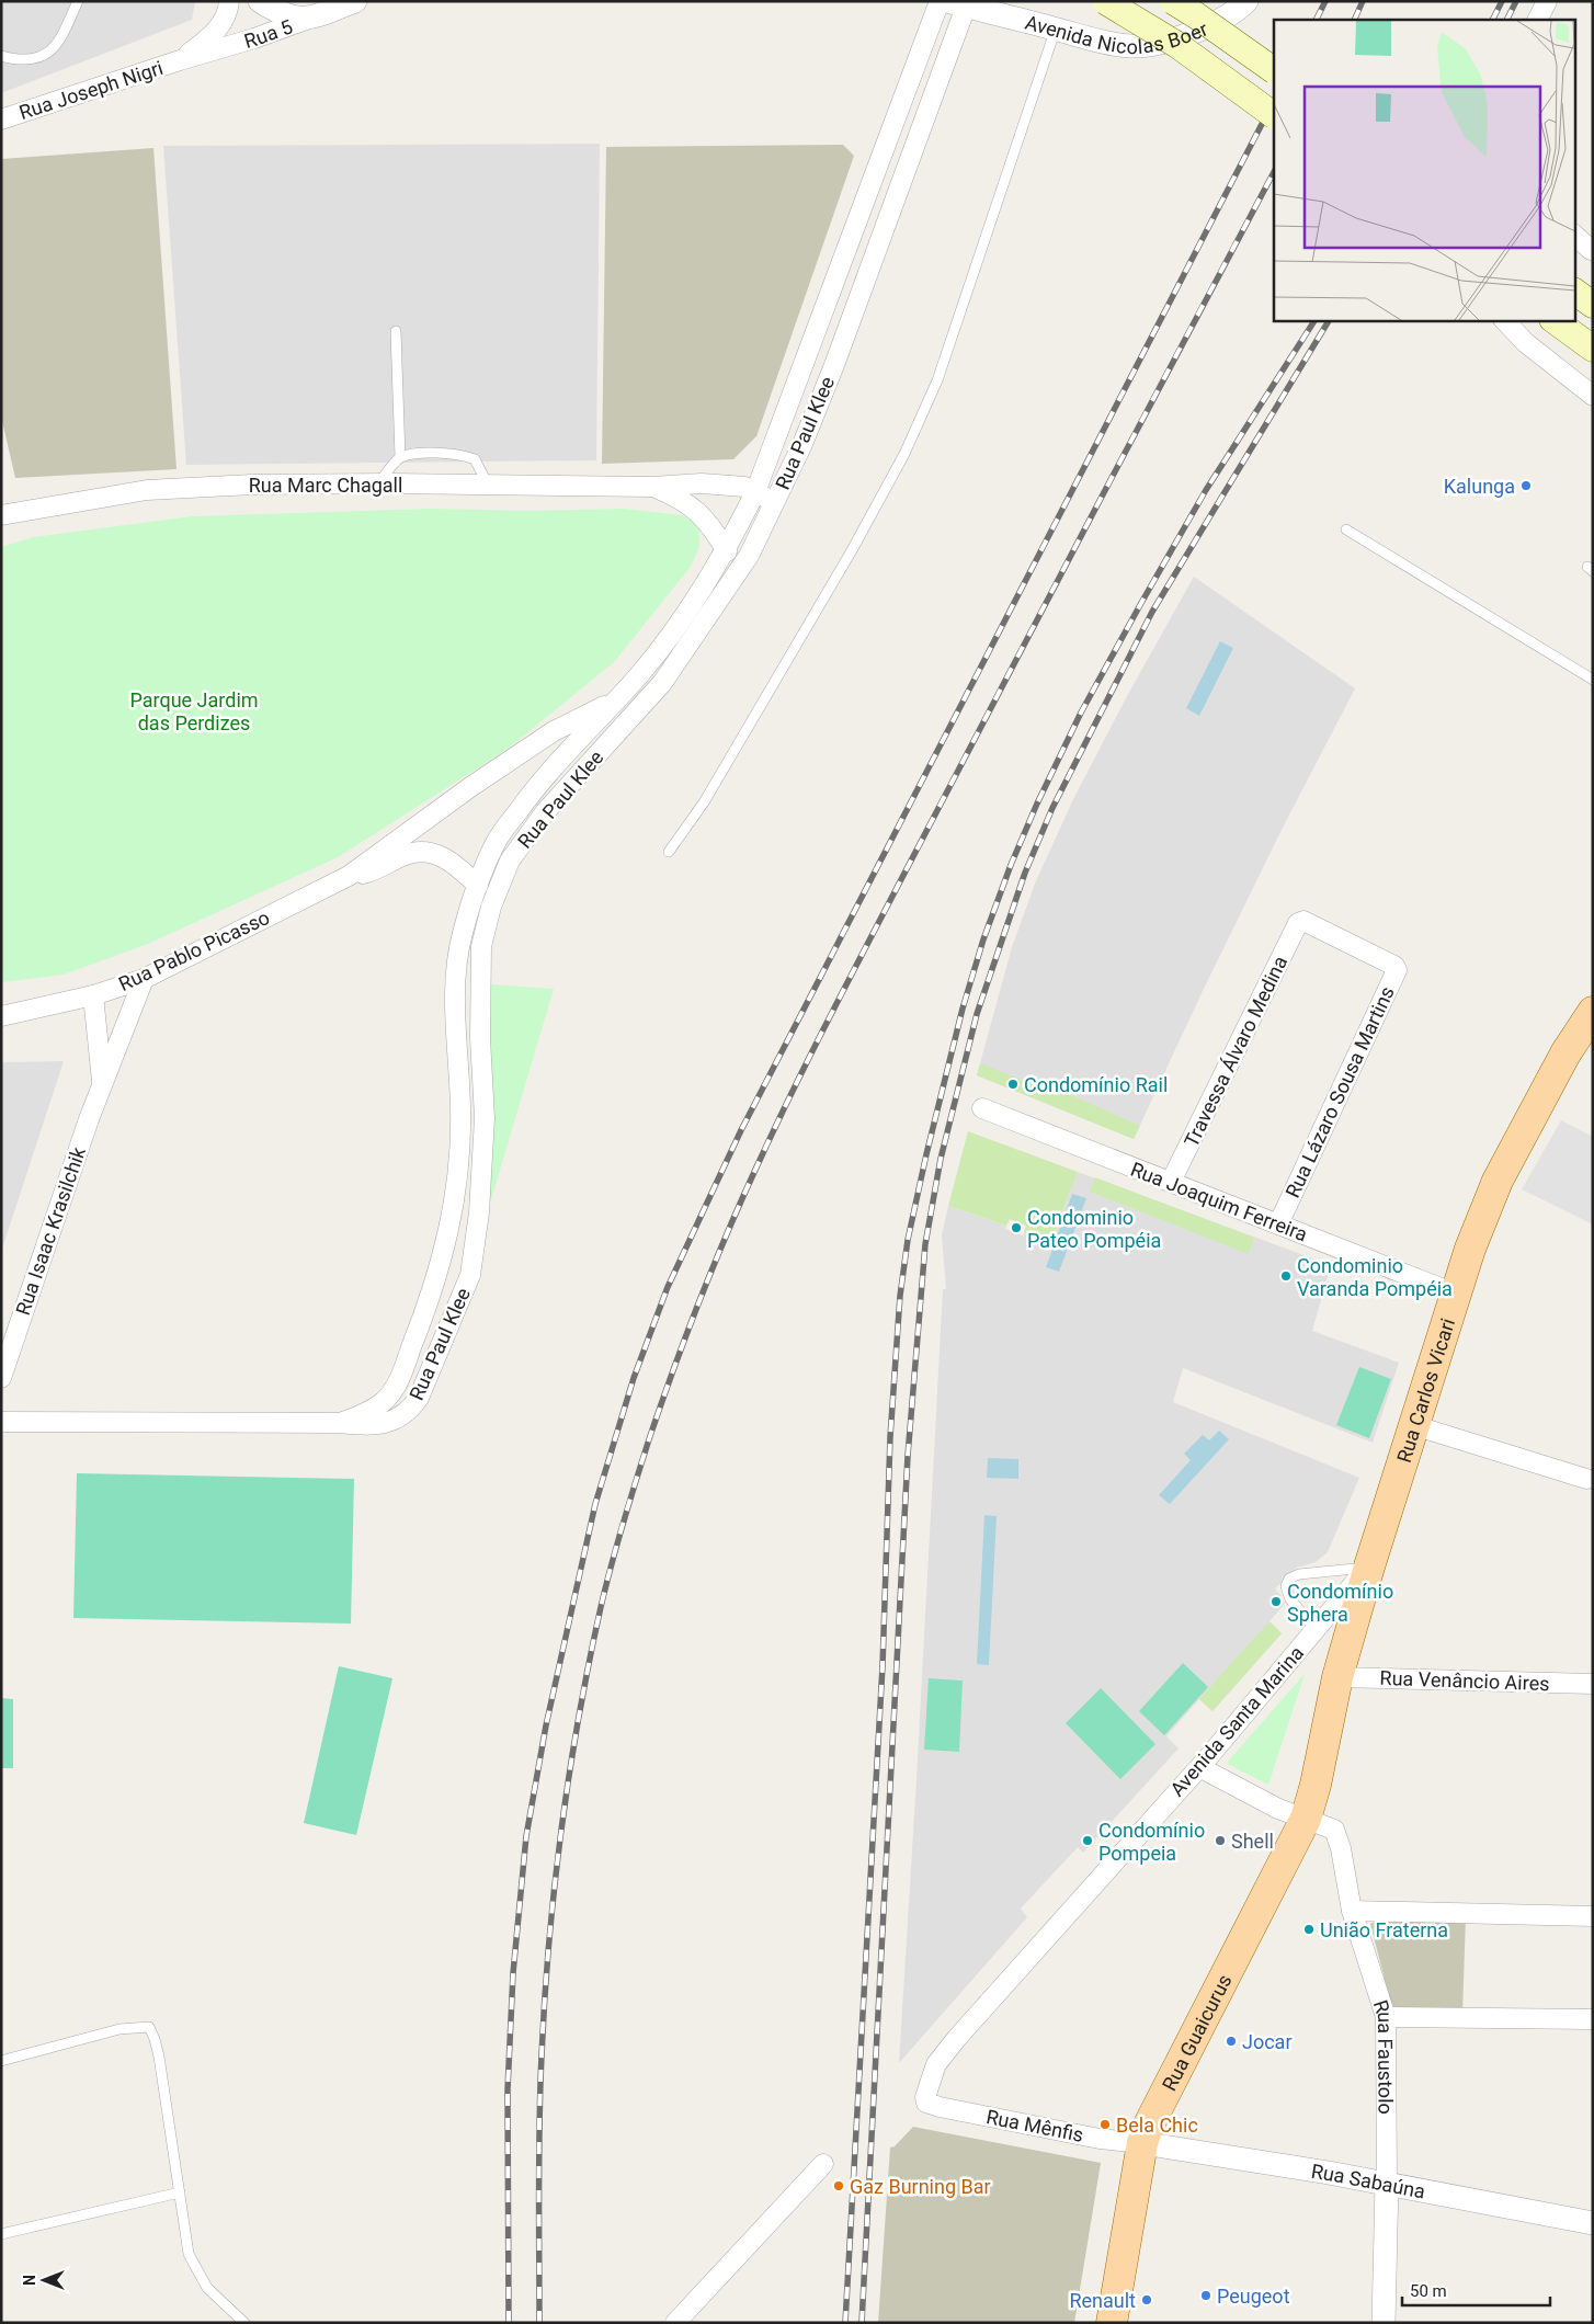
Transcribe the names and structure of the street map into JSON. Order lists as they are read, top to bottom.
{
  "streets": {
    "main road": ["Rua Carlos Vicari", "Rua Guaicurus"],
    "street": [
      "Avenida Nicolas Boer",
      "Rua 5",
      "Rua Joseph Nigri",
      "Rua Paul Klee",
      "Rua Marc Chagall",
      "Rua Pablo Picasso",
      "Travessa Álvaro Medina",
      "Rua Lázaro Sousa Martins",
      "Rua Joaquim Ferreira",
      "Rua Isaac Krasilchik",
      "Rua Venâncio Aires",
      "Avenida Santa Marina",
      "Rua Faustolo",
      "Rua Mênfis",
      "Rua Sabaúna"
    ]
  },
  "crossings": [
    ["Avenida Nicolas Boer", "Rua Paul Klee"],
    ["Rua 5", "Rua Joseph Nigri"],
    ["Rua Paul Klee", "Rua Marc Chagall"],
    ["Rua Paul Klee", "Rua Pablo Picasso"],
    ["Rua Pablo Picasso", "Rua Isaac Krasilchik"],
    ["Travessa Álvaro Medina", "Rua Lázaro Sousa Martins"],
    ["Travessa Álvaro Medina", "Rua Joaquim Ferreira"],
    ["Rua Lázaro Sousa Martins", "Rua Joaquim Ferreira"],
    ["Rua Joaquim Ferreira", "Rua Carlos Vicari"],
    ["Rua Carlos Vicari", "Rua Venâncio Aires"],
    ["Rua Carlos Vicari", "Avenida Santa Marina"],
    ["Rua Carlos Vicari", "Rua Guaicurus"],
    ["Rua Venâncio Aires", "Rua Guaicurus"],
    ["Avenida Santa Marina", "Rua Mênfis"],
    ["Rua Guaicurus", "Rua Faustolo"],
    ["Rua Guaicurus", "Rua Mênfis"],
    ["Rua Guaicurus", "Rua Sabaúna"],
    ["Rua Faustolo", "Rua Sabaúna"],
    ["Rua Mênfis", "Rua Sabaúna"]
  ],
  "parks": ["Parque Jardim das Perdizes"],
  "places": [
    "Kalunga",
    "Condomínio Rail",
    "Condominio Pateo Pompéia",
    "Condominio Varanda Pompéia",
    "Condomínio Sphera",
    "Condomínio Pompeia",
    "Shell",
    "União Fraterna",
    "Jocar",
    "Bela Chic",
    "Gaz Burning Bar",
    "Peugeot",
    "Renault"
  ],
  "scale_bar": "50 m",
  "north": "left"
}
